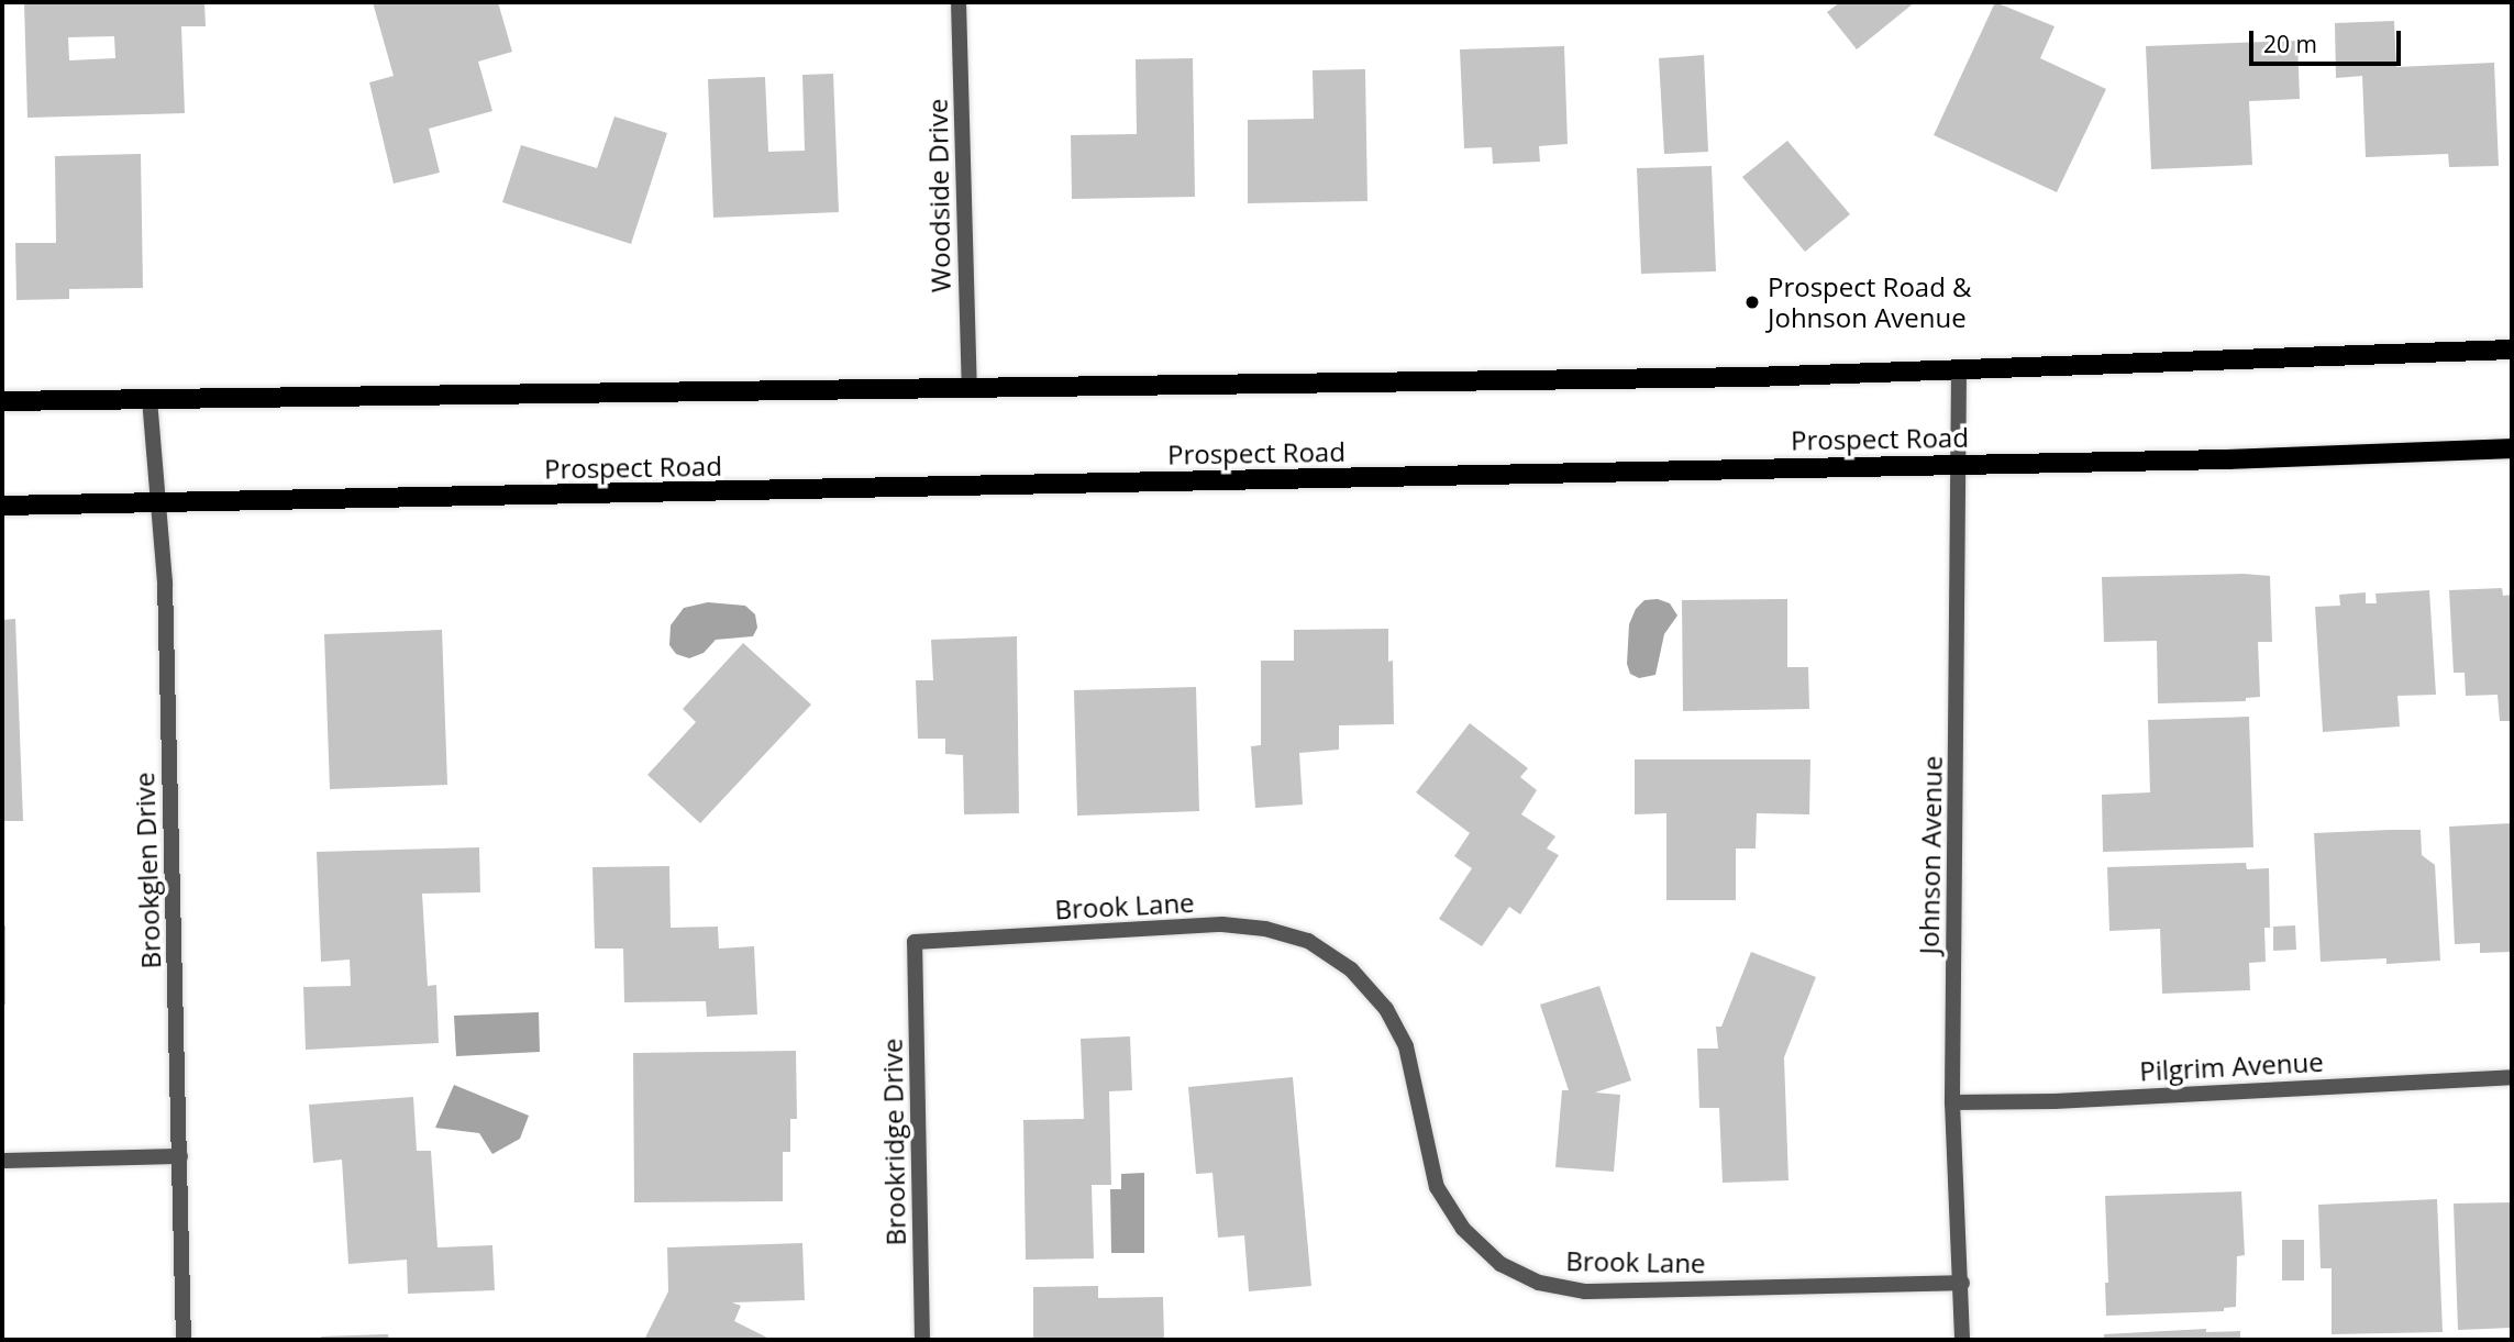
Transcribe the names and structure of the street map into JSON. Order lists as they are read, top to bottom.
{
  "streets": {
    "main road": ["Prospect Road"],
    "street": [
      "Woodside Drive",
      "Johnson Avenue",
      "Brookglen Drive",
      "Brook Lane",
      "Pilgrim Avenue",
      "Brookridge Drive"
    ]
  },
  "crossings": [
    ["Prospect Road", "Johnson Avenue"],
    ["Prospect Road", "Brookglen Drive"],
    ["Johnson Avenue", "Brook Lane"],
    ["Johnson Avenue", "Pilgrim Avenue"],
    ["Brook Lane", "Brookridge Drive"]
  ],
  "places": ["Prospect Road & Johnson Avenue"],
  "scale_bar": "20 m"
}
